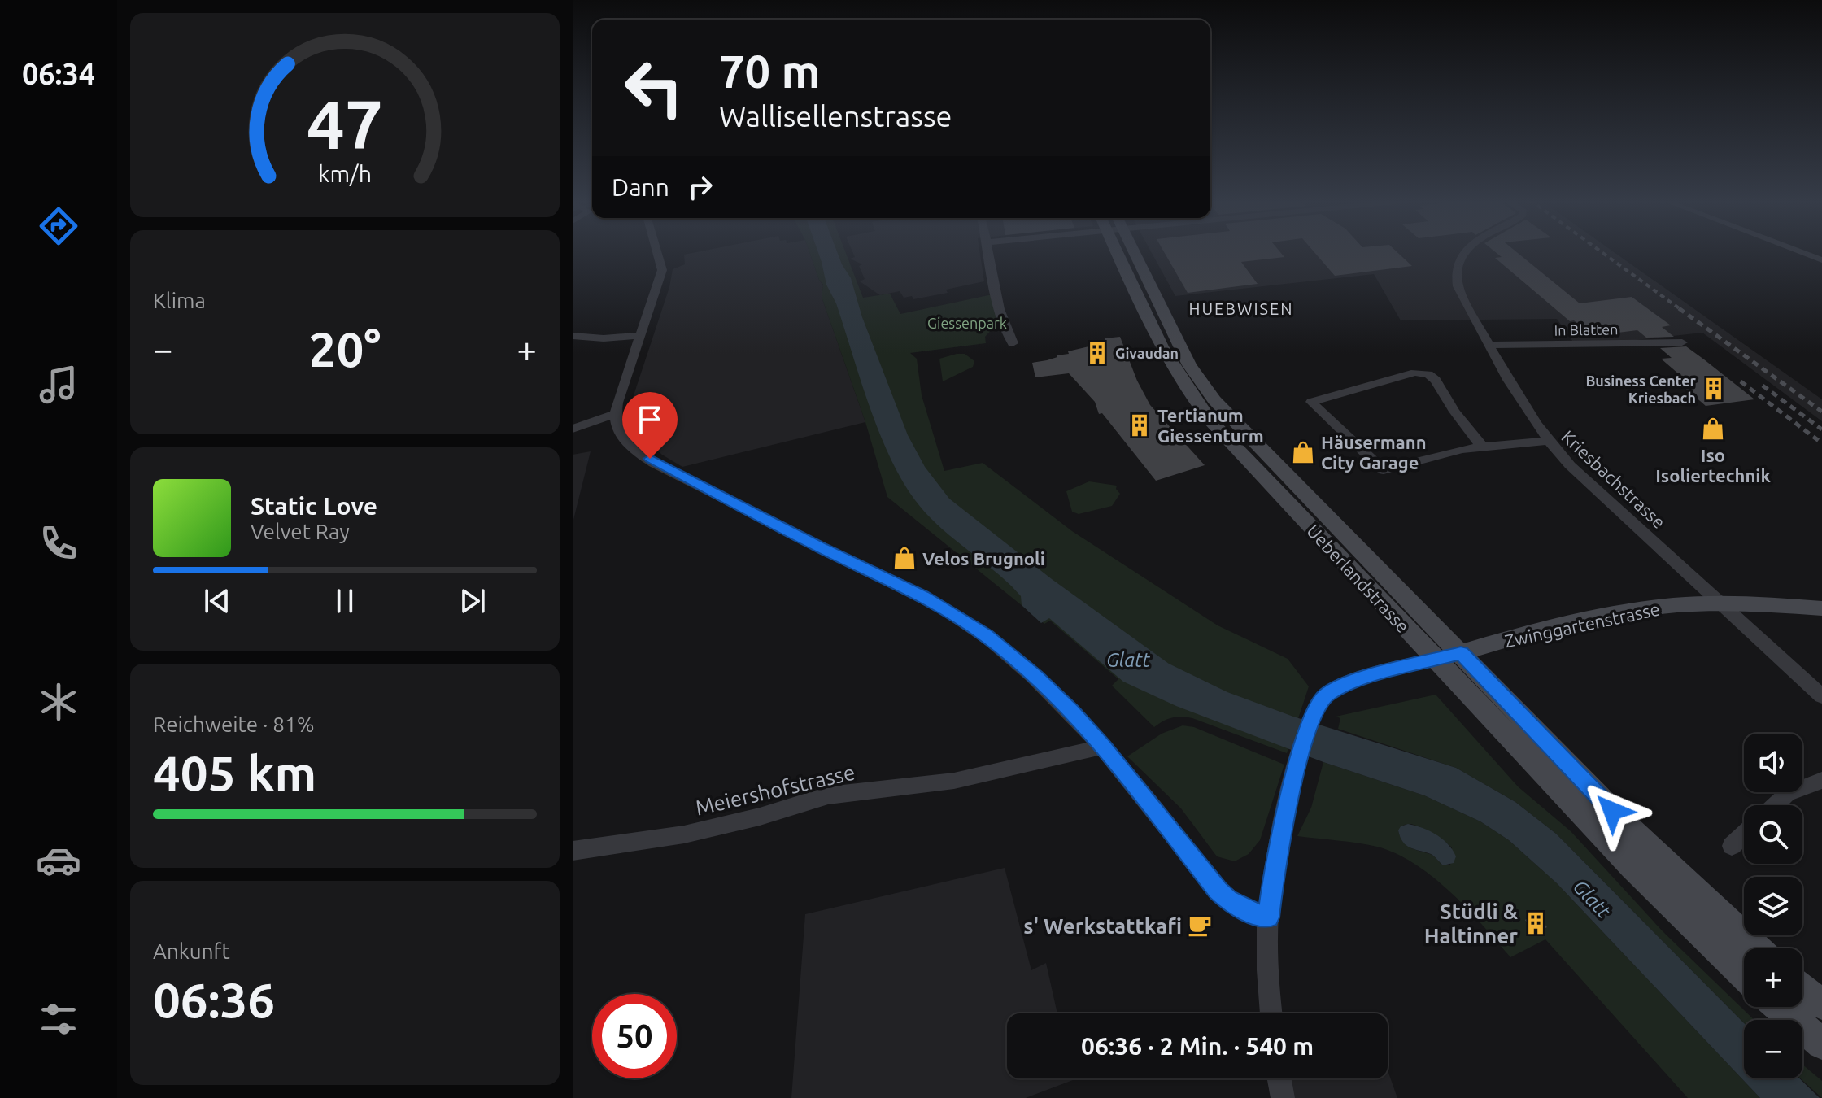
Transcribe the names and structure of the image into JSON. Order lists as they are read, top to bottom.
{
  "streets": {
    "main road": ["Ueberlandstrasse", "Zwinggartenstrasse"],
    "street": ["In Blatten", "Kriesbachstrasse", "Meiershofstrasse"]
  },
  "crossings": [
    ["In Blatten", "Kriesbachstrasse"],
    ["Kriesbachstrasse", "Zwinggartenstrasse"],
    ["Ueberlandstrasse", "Zwinggartenstrasse"]
  ],
  "districts": ["HUEBWISEN"],
  "water": ["Glatt"],
  "parks": ["Giessenpark"],
  "places": {
    "building": [
      "Givaudan",
      "Business Center Kriesbach",
      "Tertianum Giessenturm",
      "Stüdli & Haltinner"
    ],
    "shop": ["Iso Isoliertechnik", "Häusermann City Garage", "Velos Brugnoli"],
    "cafe": ["s' Werkstattkafi"]
  },
  "page": {
    "tabs": "06:34",
    "turn": ["70 m", "Wallisellenstrasse"],
    "then": "Dann",
    "tile": [
      "Klima",
      ["Reichweite · 81%", "405 km"],
      ["Ankunft", "06:36"]
    ],
    "heat": ["−", "20°", "+"],
    "song": ["Static Love", "Velvet Ray"],
    "map_buttons": ["+", "−"],
    "limit": "50",
    "trip": "06:36 · 2 Min. · 540 m",
    "gauge": ["47", "km/h"]
  }
}
